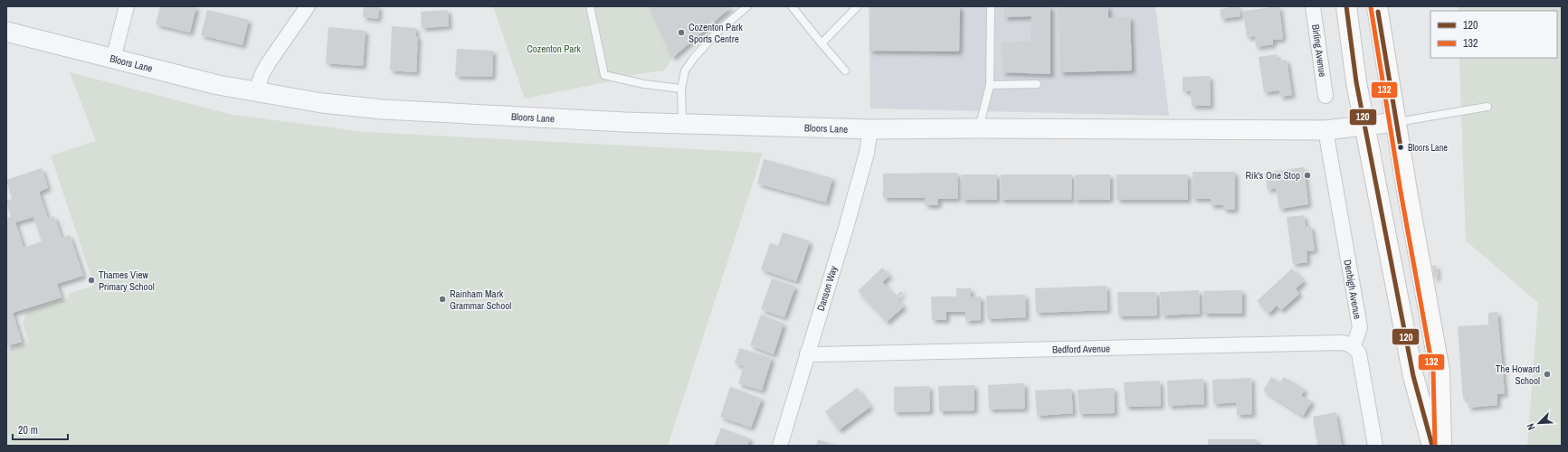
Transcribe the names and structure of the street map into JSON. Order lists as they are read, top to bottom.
{
  "streets": {
    "street": [
      "Birling Avenue",
      "Bloors Lane",
      "Danson Way",
      "Denbigh Avenue",
      "Bedford Avenue"
    ]
  },
  "crossings": [
    ["Bloors Lane", "Danson Way"],
    ["Bloors Lane", "Denbigh Avenue"],
    ["Danson Way", "Bedford Avenue"],
    ["Denbigh Avenue", "Bedford Avenue"]
  ],
  "parks": ["Cozenton Park"],
  "places": [
    "Cozenton Park Sports Centre",
    "Bloors Lane",
    "Rik's One Stop",
    "Thames View Primary School",
    "Rainham Mark Grammar School",
    "The Howard School"
  ],
  "lines": ["transit line 120", "transit line 132"],
  "legend": ["120", "132"],
  "scale_bar": "20 m",
  "north": "bottom left"
}
